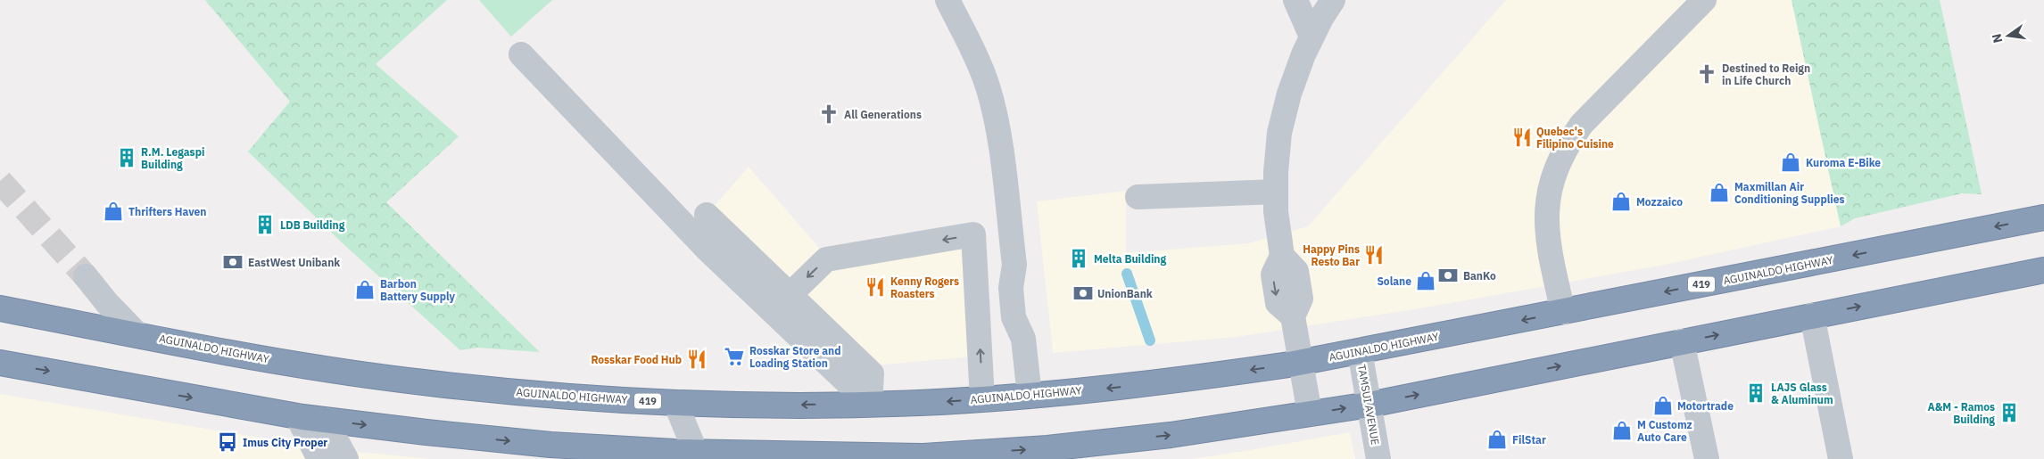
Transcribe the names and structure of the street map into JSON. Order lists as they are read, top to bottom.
{
  "streets": {
    "highway": ["AGUINALDO HIGHWAY", "419"],
    "street": ["TAMSUI AVENUE"]
  },
  "crossings": [
    ["AGUINALDO HIGHWAY", "TAMSUI AVENUE"]
  ],
  "places": {
    "church": ["Destined to Reign in Life Church", "All Generations"],
    "restaurant": [
      "Quebec's Filipino Cuisine",
      "Happy Pins Resto Bar",
      "Kenny Rogers Roasters",
      "Rosskar Food Hub"
    ],
    "building": [
      "R.M. Legaspi Building",
      "LDB Building",
      "Melta Building",
      "LAJS Glass & Aluminum",
      "A&M - Ramos Building"
    ],
    "shop": [
      "Kuroma E-Bike",
      "Maxmillan Air Conditioning Supplies",
      "Mozzaico",
      "Thrifters Haven",
      "Solane",
      "Barbon Battery Supply",
      "Motortrade",
      "M Customz Auto Care",
      "FilStar"
    ],
    "bank": ["EastWest Unibank", "BanKo", "UnionBank"],
    "supermarket": ["Rosskar Store and Loading Station"],
    "bus stop": ["Imus City Proper"]
  },
  "north": "left"
}
